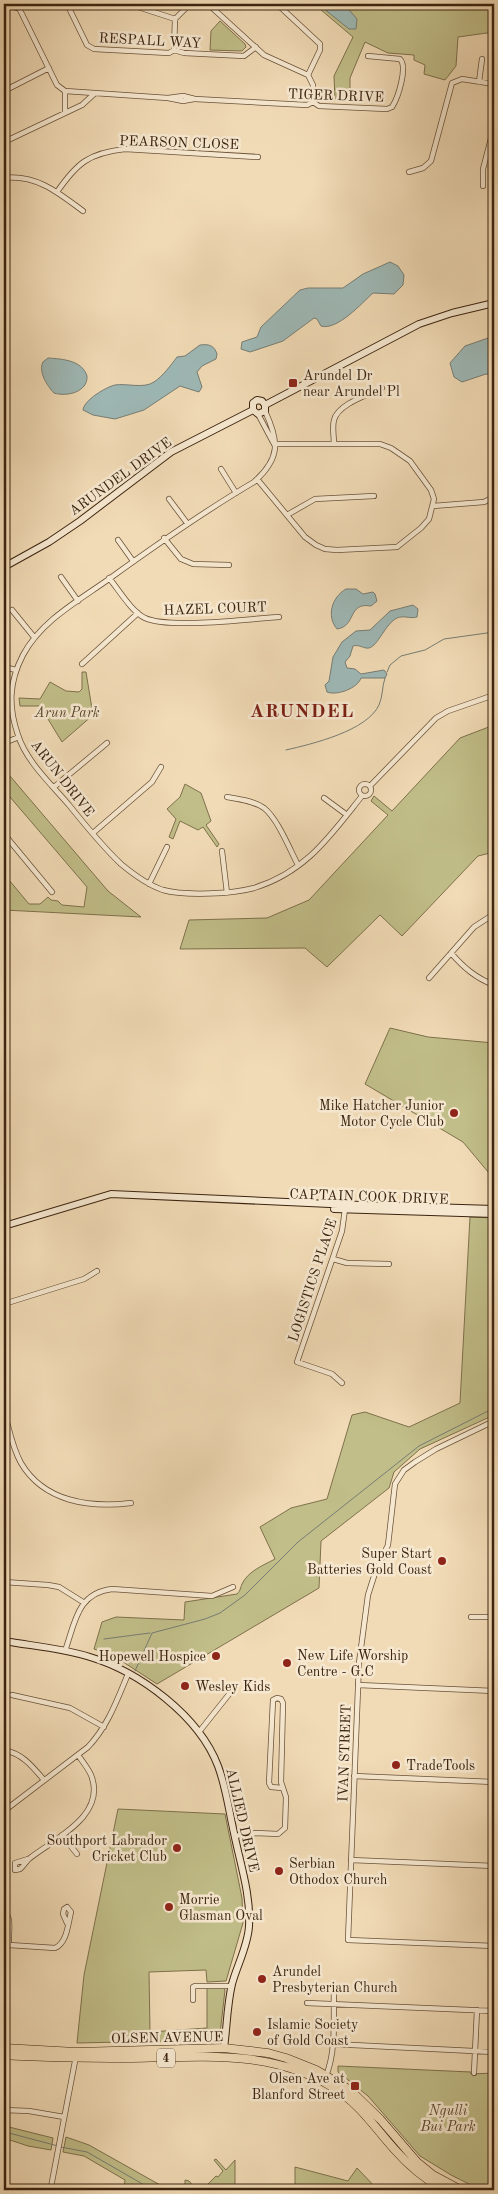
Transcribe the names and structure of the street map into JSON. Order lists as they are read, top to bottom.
{
  "streets": {
    "main road": ["OLSEN AVENUE", "4"],
    "street": [
      "RESPALL WAY",
      "TIGER DRIVE",
      "PEARSON CLOSE",
      "ARUNDEL DRIVE",
      "HAZEL COURT",
      "ARUN DRIVE",
      "CAPTAIN COOK DRIVE",
      "LOGISTICS PLACE",
      "IVAN STREET",
      "ALLIED DRIVE"
    ]
  },
  "crossings": [
    ["ARUNDEL DRIVE", "ARUN DRIVE"],
    ["HAZEL COURT", "ARUN DRIVE"],
    ["CAPTAIN COOK DRIVE", "LOGISTICS PLACE"],
    ["ALLIED DRIVE", "OLSEN AVENUE"]
  ],
  "districts": ["ARUNDEL"],
  "parks": ["Arun Park", "Ngulli Bui Park"],
  "places": {
    "transit": ["Arundel Dr near Arundel Pl", "Olsen Ave at Blanford Street"],
    "other": [
      "Mike Hatcher Junior Motor Cycle Club",
      "Super Start Batteries Gold Coast",
      "Hopewell Hospice",
      "New Life Worship Centre - G.C",
      "Wesley Kids",
      "TradeTools",
      "Southport Labrador Cricket Club",
      "Serbian Othodox Church",
      "Morrie Glasman Oval",
      "Arundel Presbyterian Church",
      "Islamic Society of Gold Coast"
    ]
  }
}
